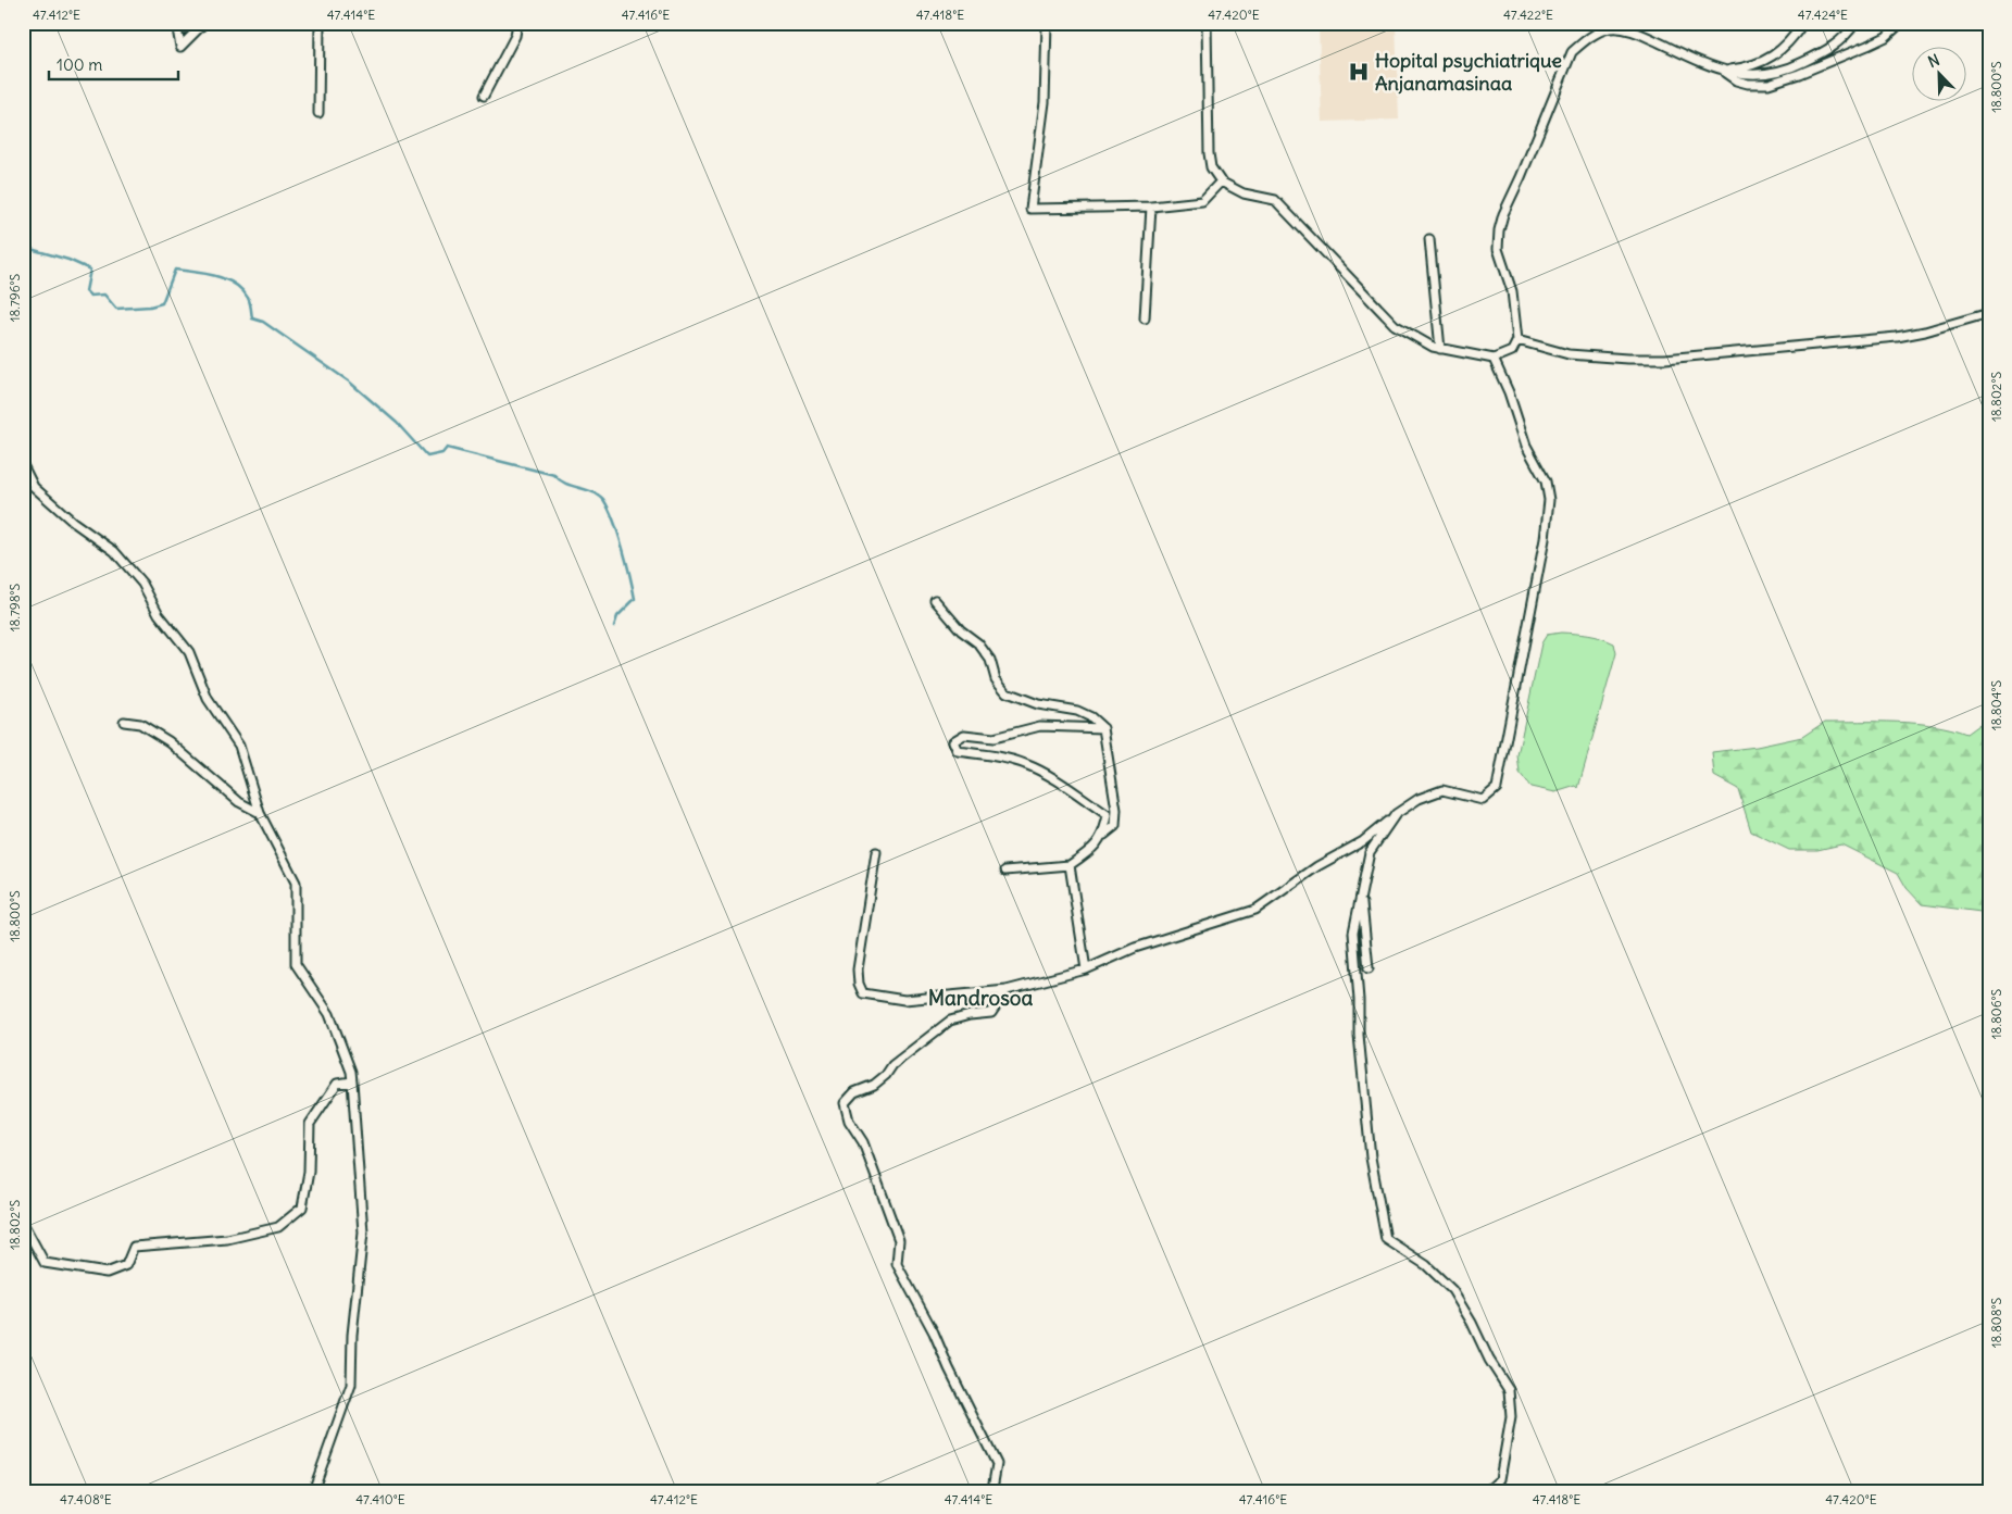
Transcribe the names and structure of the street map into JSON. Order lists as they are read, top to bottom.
{
  "districts": ["Mandrosoa"],
  "places": {
    "hospital": ["Hopital psychiatrique Anjanamasinaa"]
  },
  "scale_bar": "100 m",
  "north": "top left",
  "coordinates": [
    "47.412°E",
    "47.414°E",
    "47.416°E",
    "47.418°E",
    "47.420°E",
    "47.422°E",
    "47.424°E",
    "18.800°S",
    "18.796°S",
    "18.802°S",
    "18.798°S",
    "18.804°S",
    "18.806°S",
    "18.808°S",
    "47.408°E",
    "47.410°E"
  ]
}
